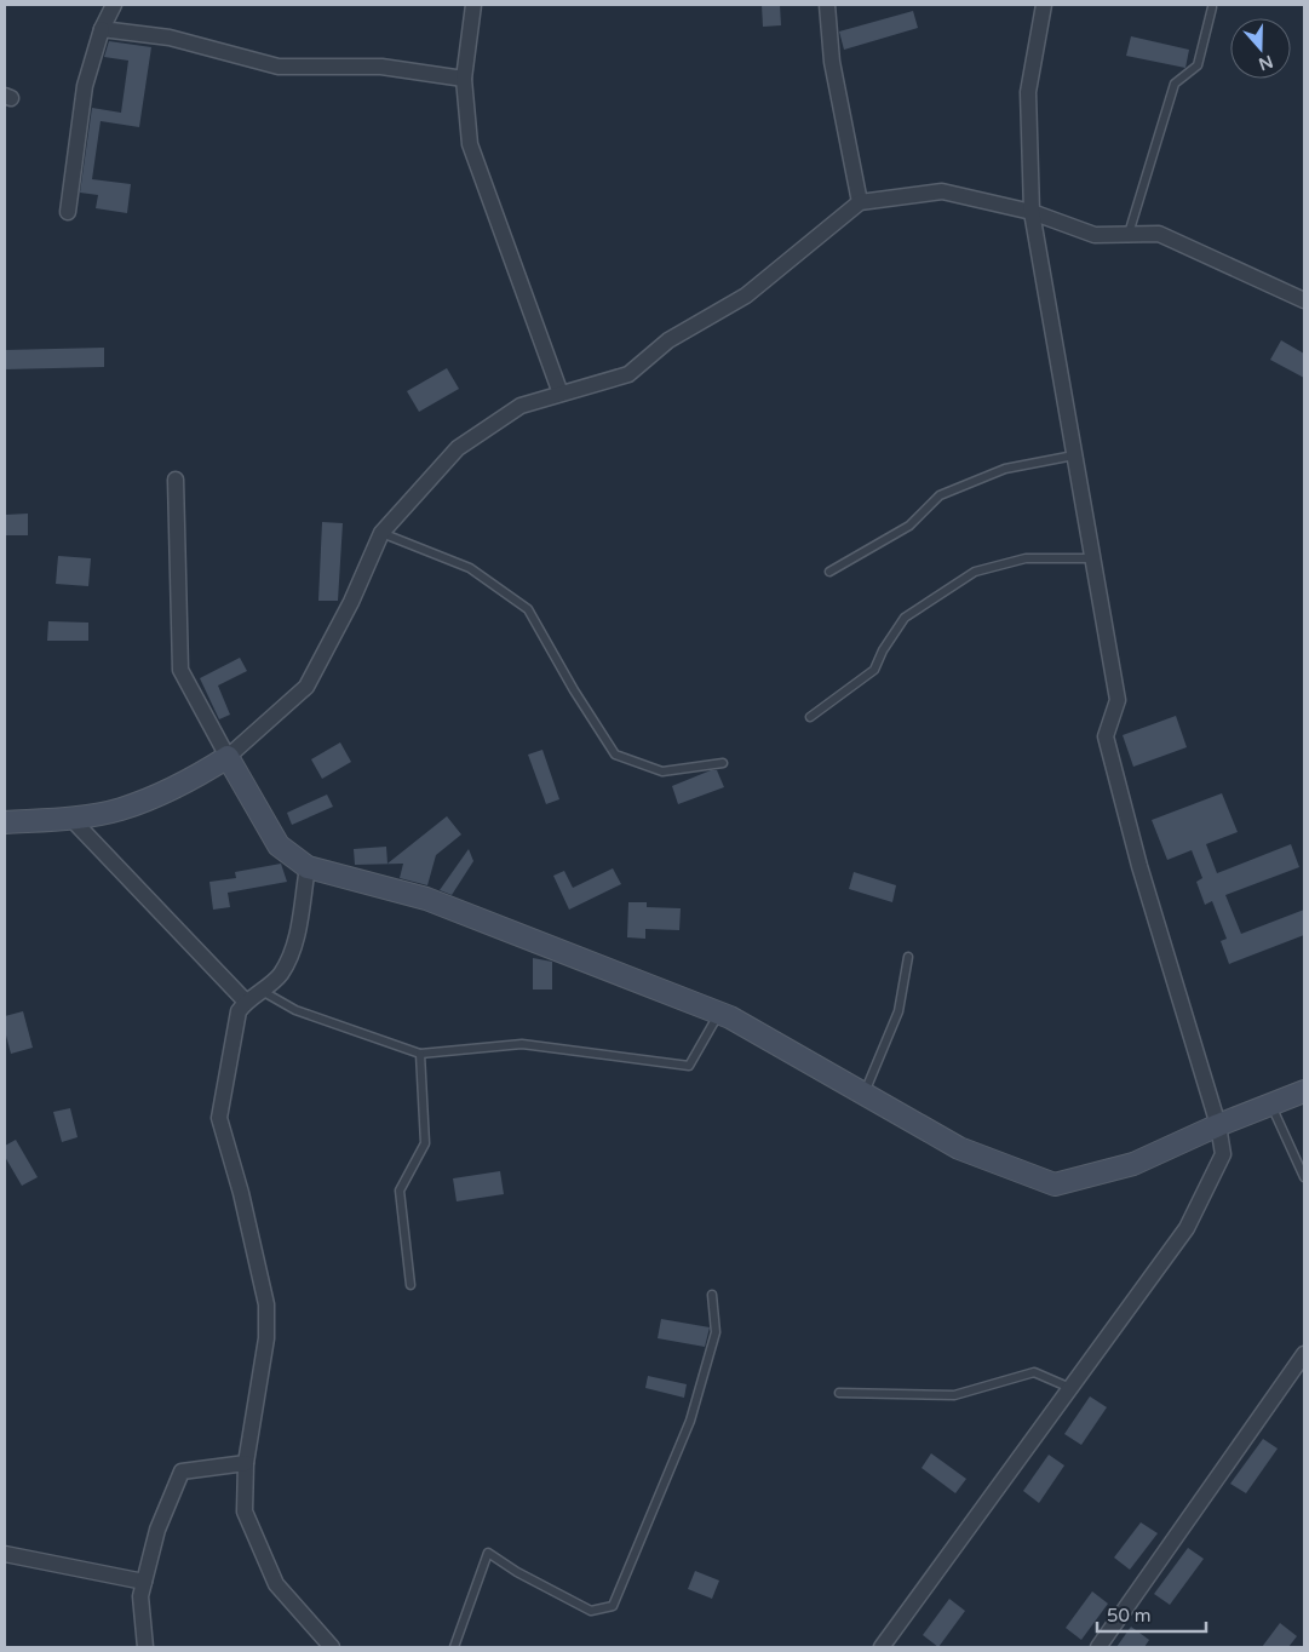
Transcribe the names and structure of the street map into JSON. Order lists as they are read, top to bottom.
{
  "scale_bar": "50 m",
  "north": "bottom"
}
